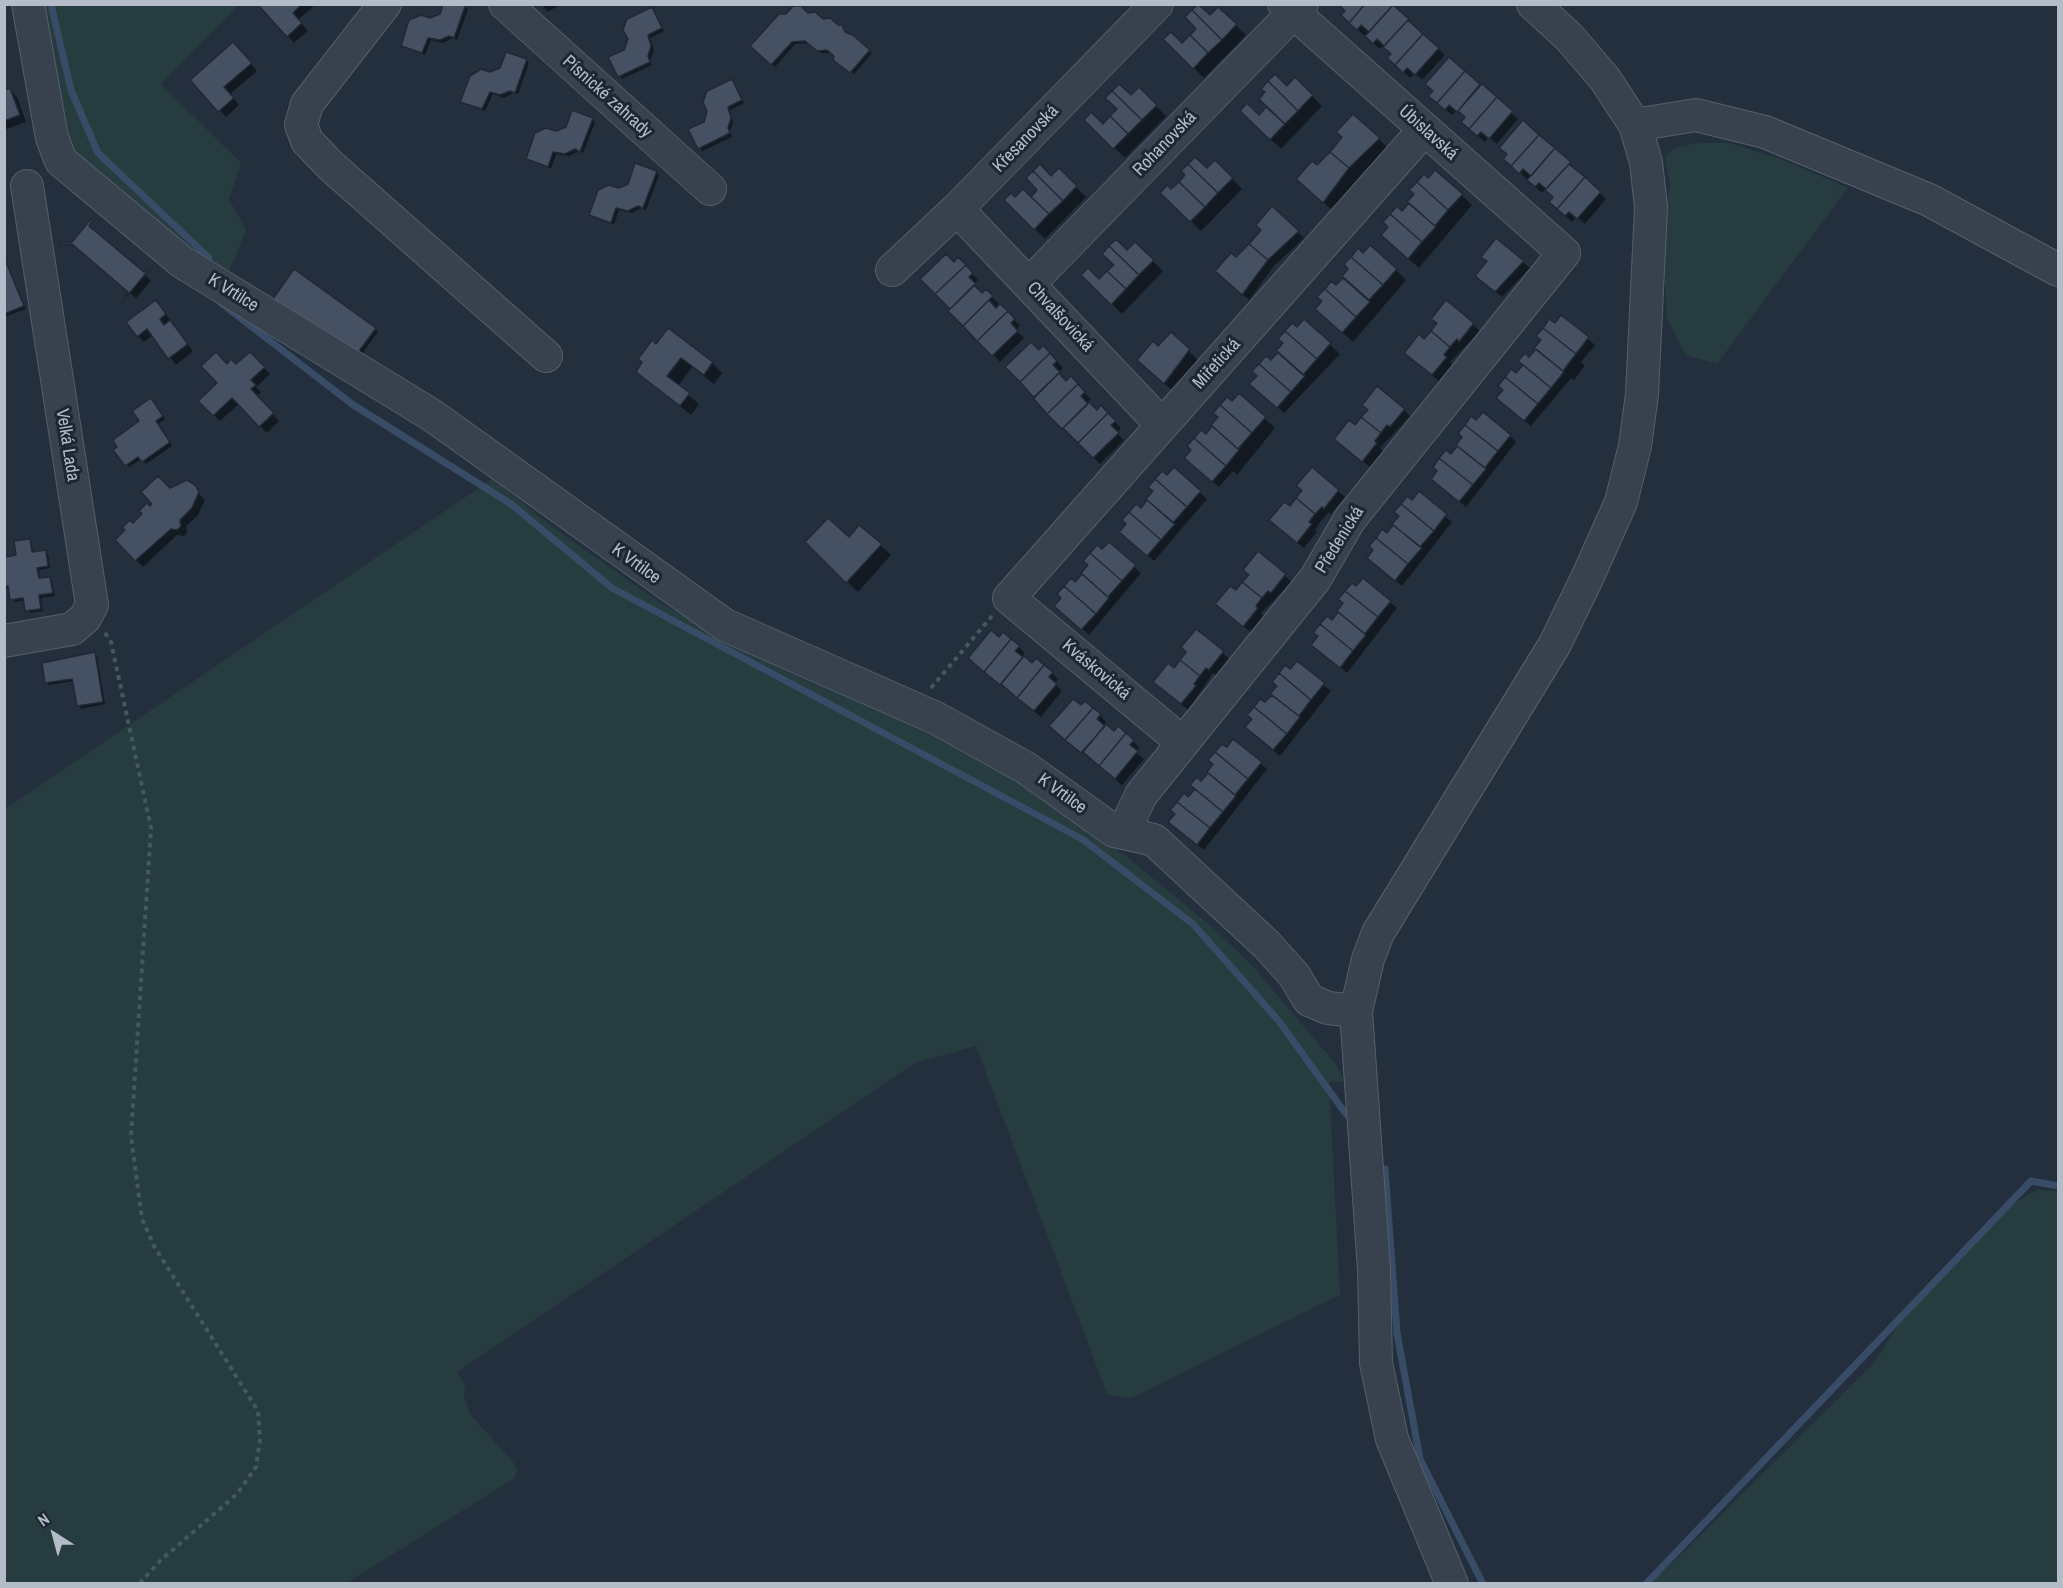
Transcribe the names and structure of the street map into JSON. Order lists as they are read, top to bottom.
{
  "streets": {
    "street": [
      "Písnické zahrady",
      "Úbislavská",
      "Křesanovská",
      "Rohanovská",
      "K Vrtilce",
      "Chvalšovická",
      "Miřetická",
      "Velká Lada",
      "Předenická",
      "Kváskovická"
    ]
  },
  "crossings": [
    ["Úbislavská", "Rohanovská"],
    ["Úbislavská", "Miřetická"],
    ["Úbislavská", "Předenická"],
    ["Křesanovská", "Chvalšovická"],
    ["Rohanovská", "Chvalšovická"],
    ["K Vrtilce", "Velká Lada"],
    ["K Vrtilce", "Předenická"],
    ["Chvalšovická", "Miřetická"],
    ["Miřetická", "Kváskovická"],
    ["Předenická", "Kváskovická"]
  ],
  "north": "top left"
}
